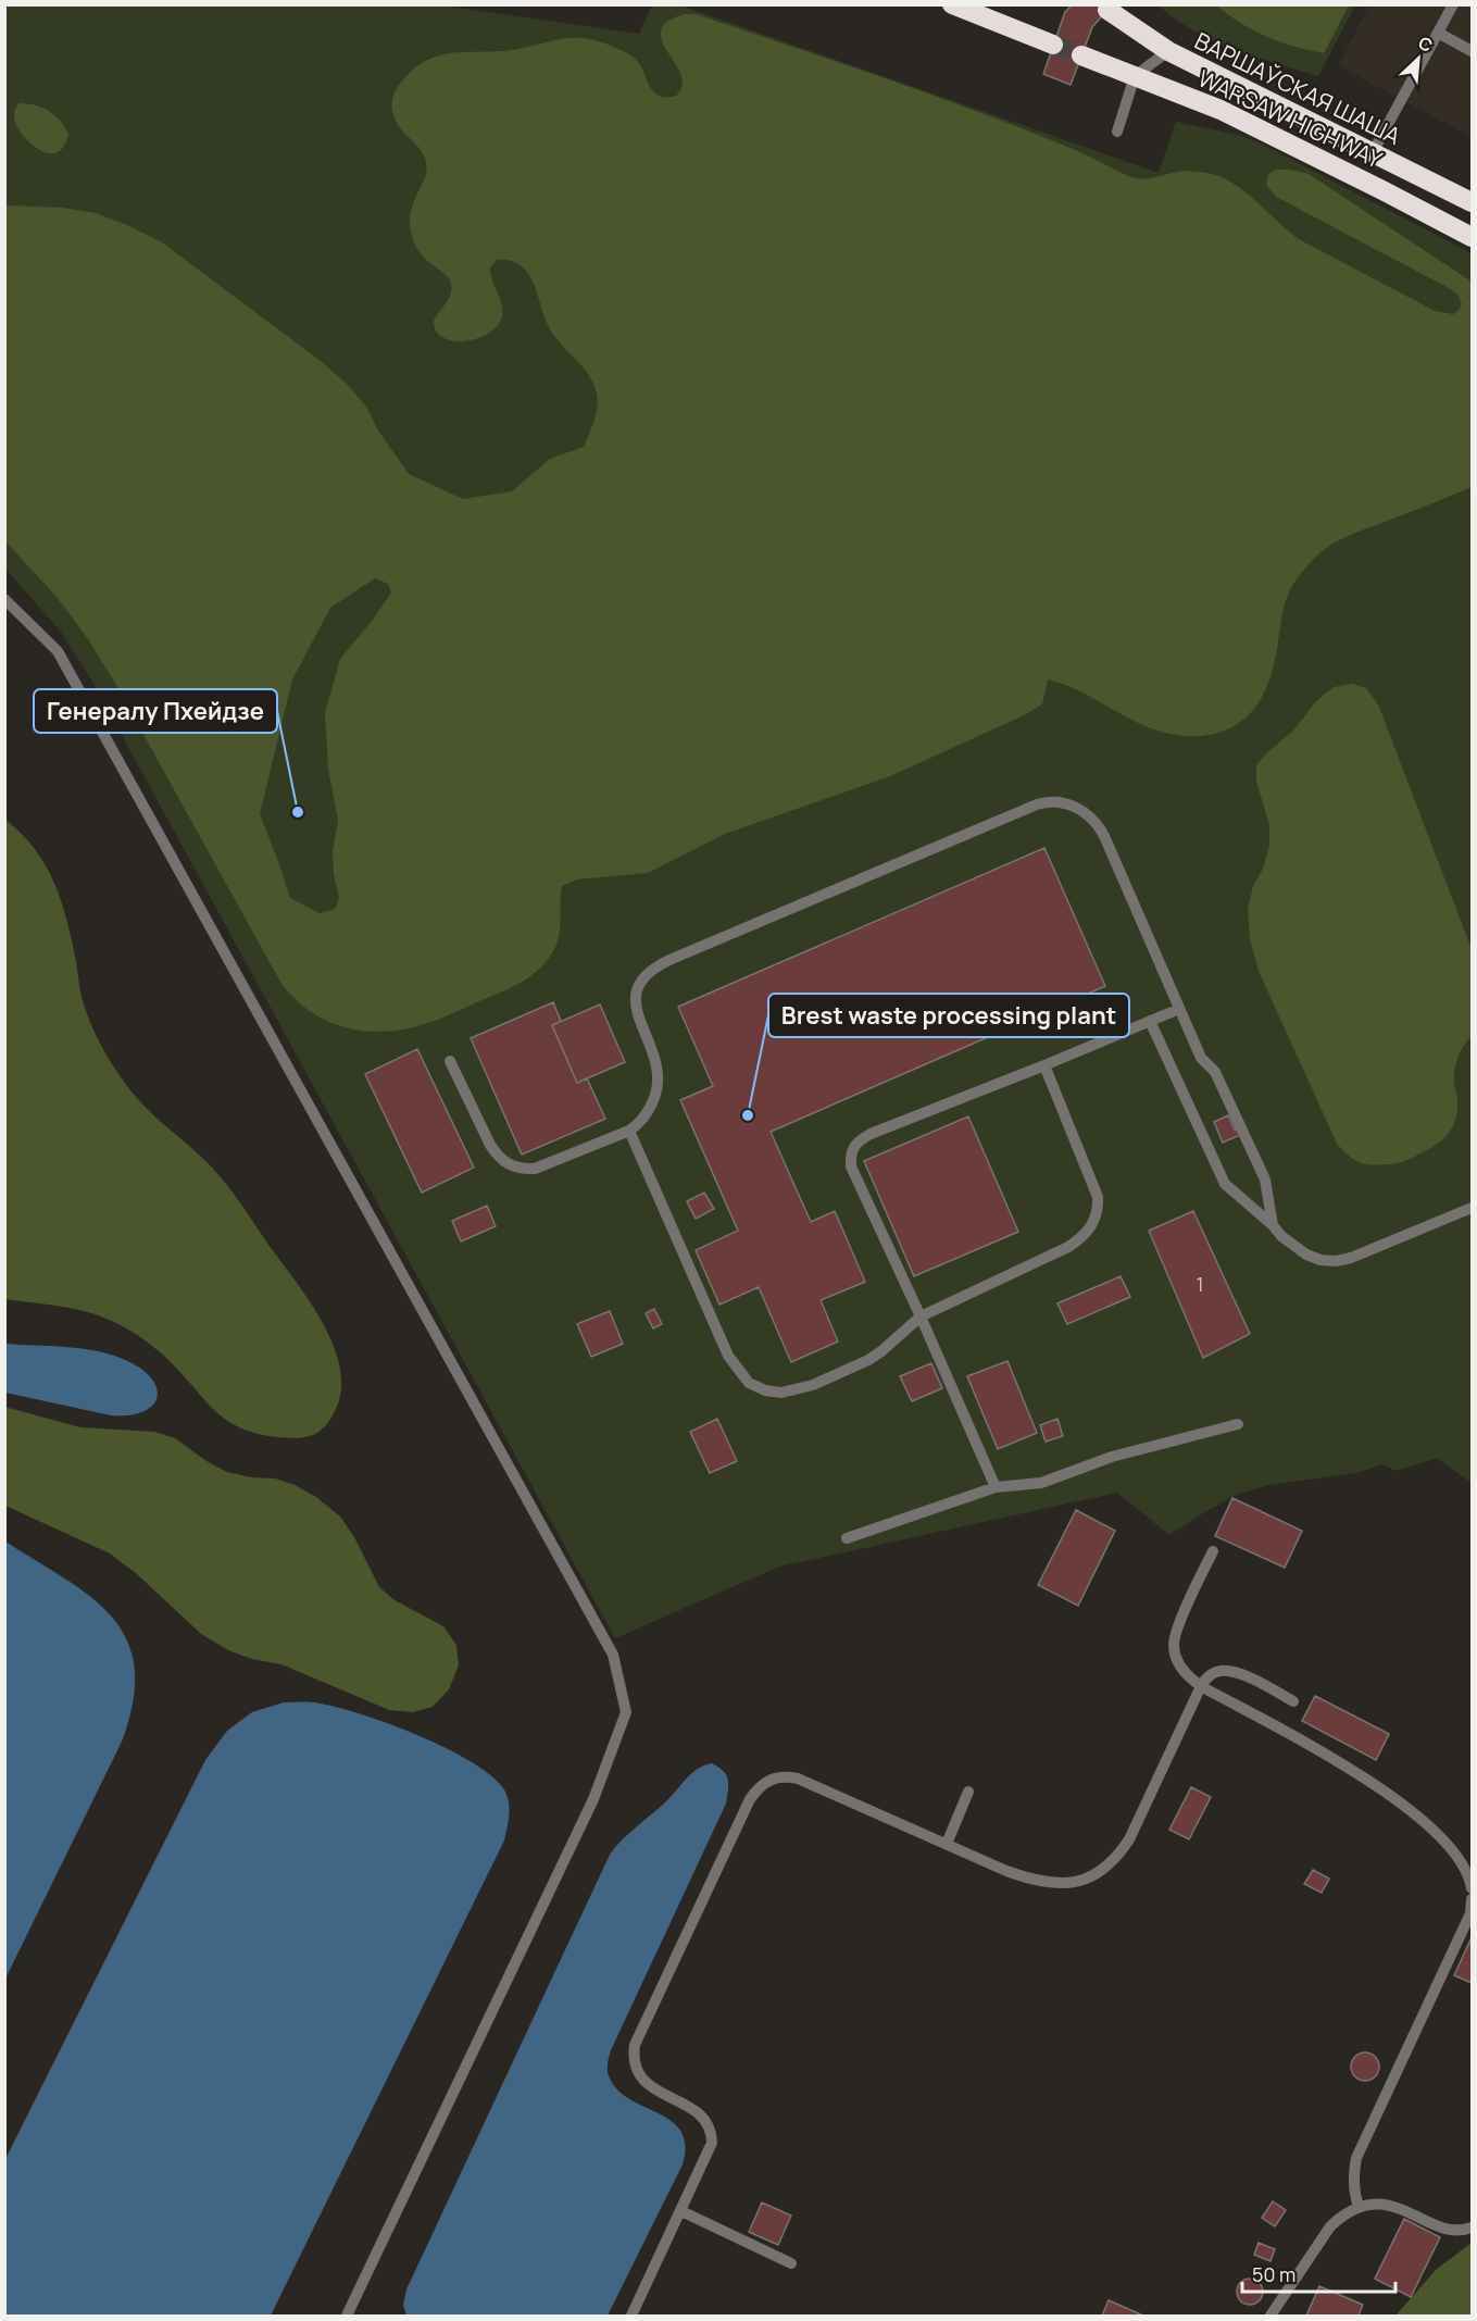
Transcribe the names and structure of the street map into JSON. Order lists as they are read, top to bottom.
{
  "streets": {
    "highway": ["ВАРШАЎСКАЯ ШАША", "WARSAW HIGHWAY"]
  },
  "places": ["Генералу Пхейдзе", "Brest waste processing plant"],
  "house_numbers": ["1"],
  "scale_bar": "50 m",
  "north": "top right"
}
